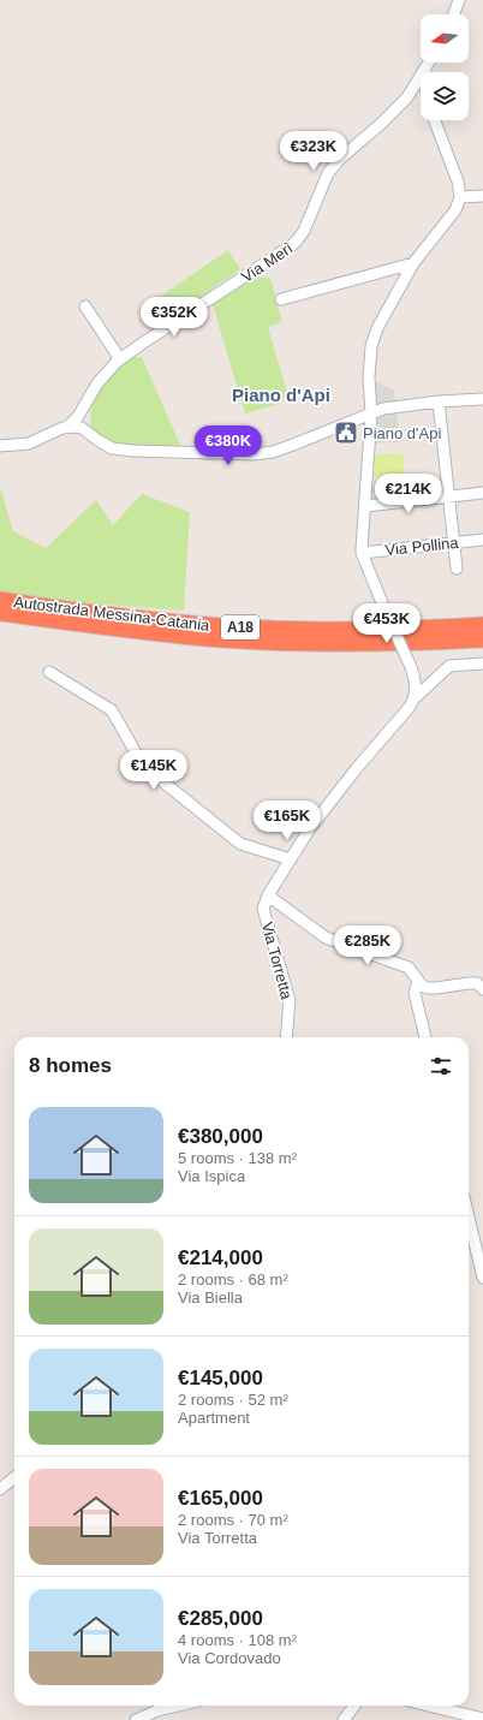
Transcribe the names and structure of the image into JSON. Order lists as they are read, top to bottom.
{
  "streets": {
    "highway": ["Autostrada Messina-Catania", "A18"],
    "street": ["Via Merì", "Via Pollina", "Via Torretta"]
  },
  "districts": ["Piano d'Api"],
  "places": {
    "public building": ["Piano d'Api"]
  },
  "north": "left",
  "page": {
    "price": [
      "€323K",
      "€352K",
      "€380K",
      "€214K",
      "€453K",
      "€145K",
      "€165K",
      "€285K"
    ],
    "heading": "8 homes",
    "list": [
      {
        "name": "€380,000",
        "note": "5 rooms · 138 m² · Via Ispica"
      },
      {
        "name": "€214,000",
        "note": "2 rooms · 68 m² · Via Biella"
      },
      {
        "name": "€145,000",
        "note": "2 rooms · 52 m² · Apartment"
      },
      {
        "name": "€165,000",
        "note": "2 rooms · 70 m² · Via Torretta"
      },
      {
        "name": "€285,000",
        "note": "4 rooms · 108 m² · Via Cordovado"
      }
    ]
  }
}
